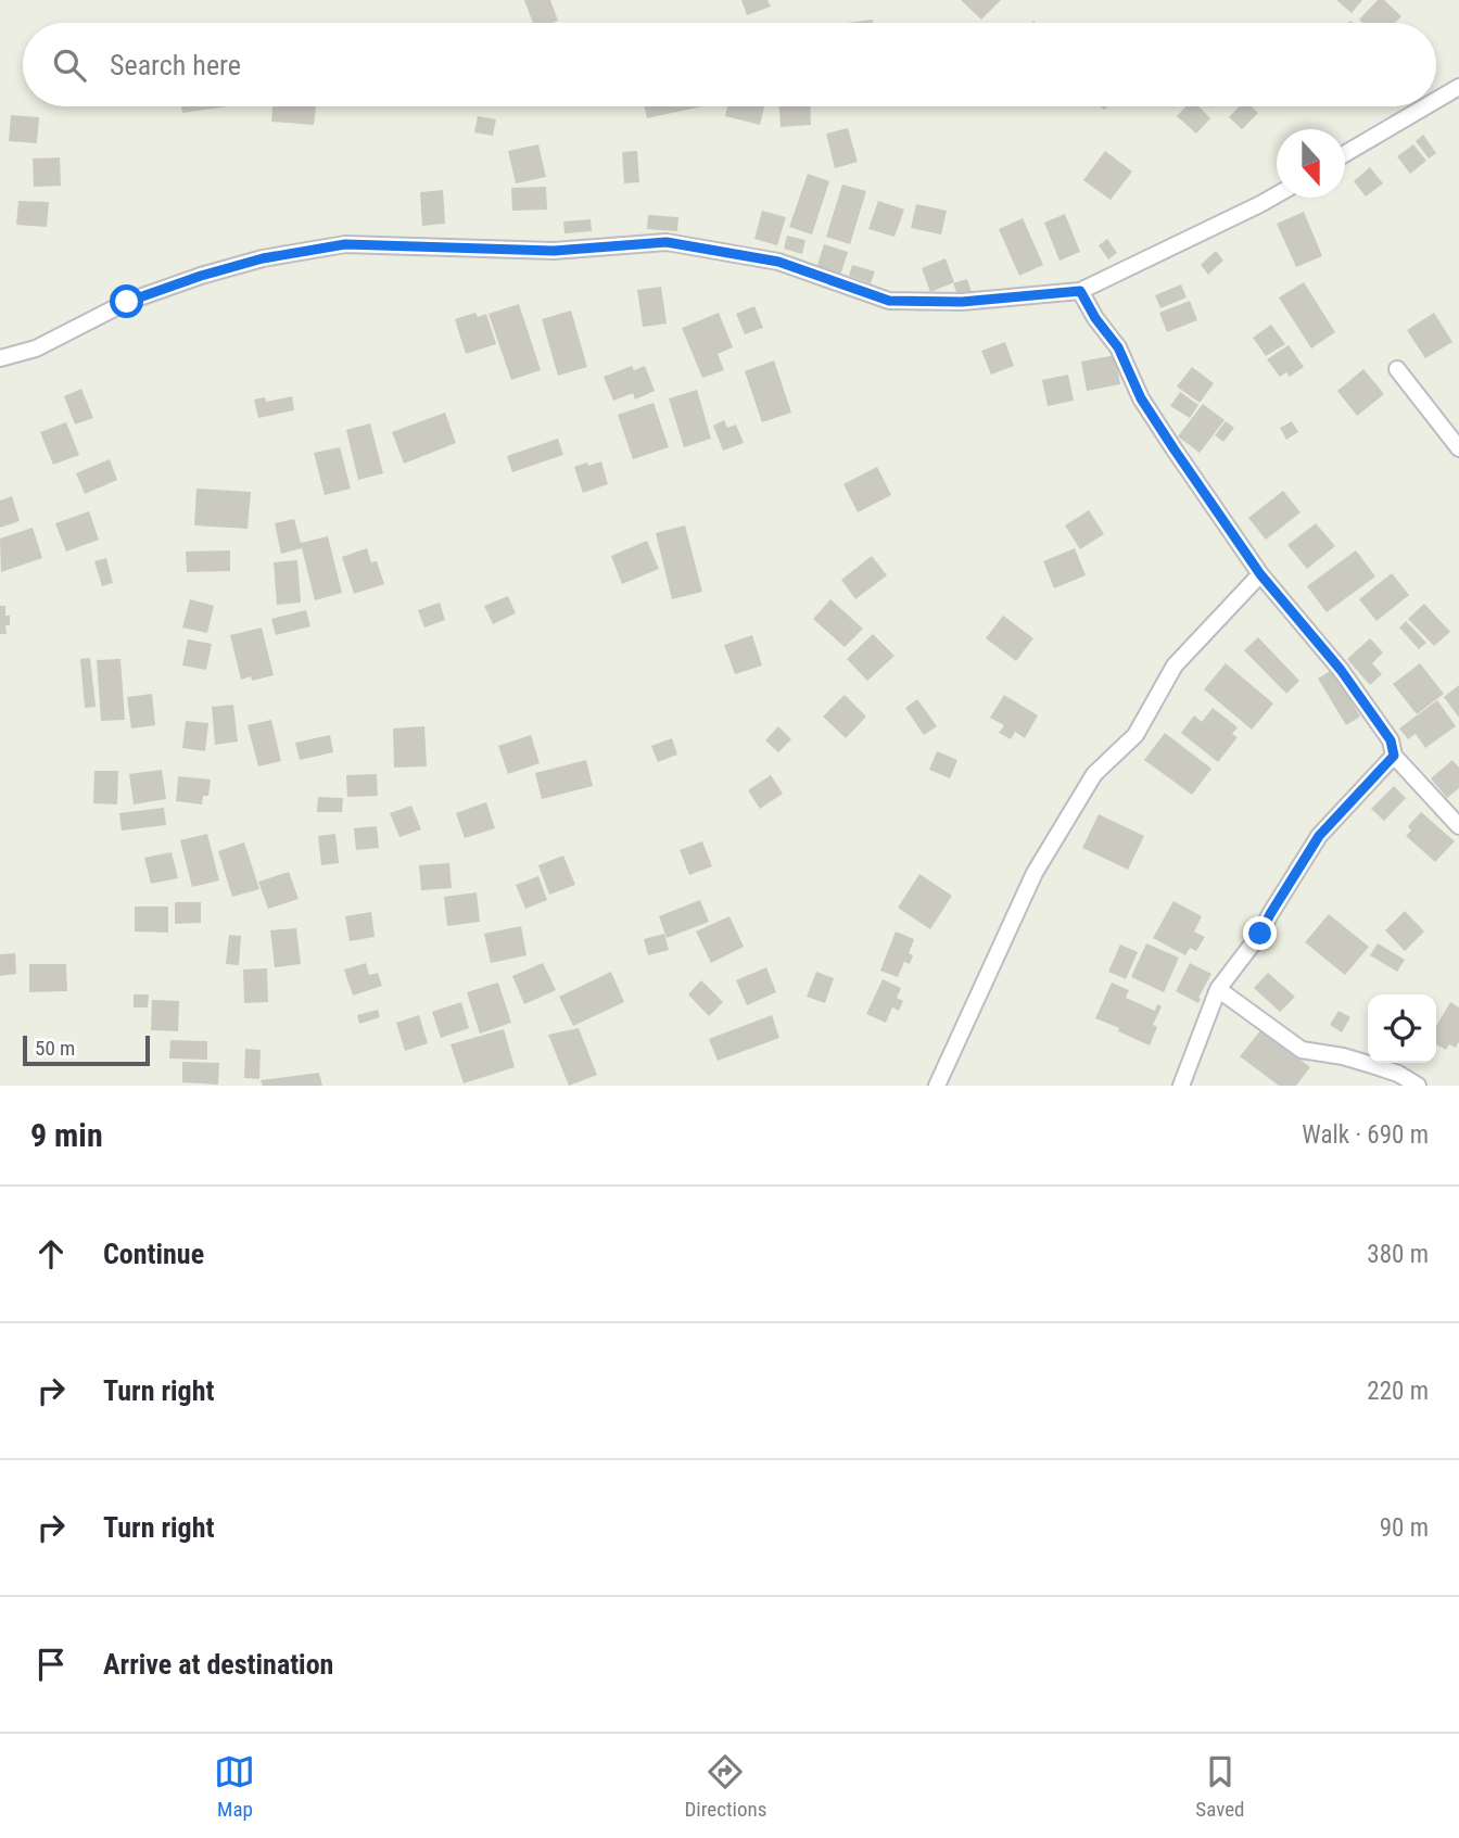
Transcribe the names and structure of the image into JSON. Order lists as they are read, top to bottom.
{
  "scale_bar": "50 m",
  "north": "bottom",
  "page": {
    "search": "Search here",
    "scale": "50 m",
    "heading": ["9 min", "Walk · 690 m"],
    "list": [
      ["Continue", "380 m"],
      ["Turn right", "220 m"],
      ["Turn right", "90 m"],
      "Arrive at destination"
    ],
    "nav": ["Map", "Directions", "Saved"]
  }
}
